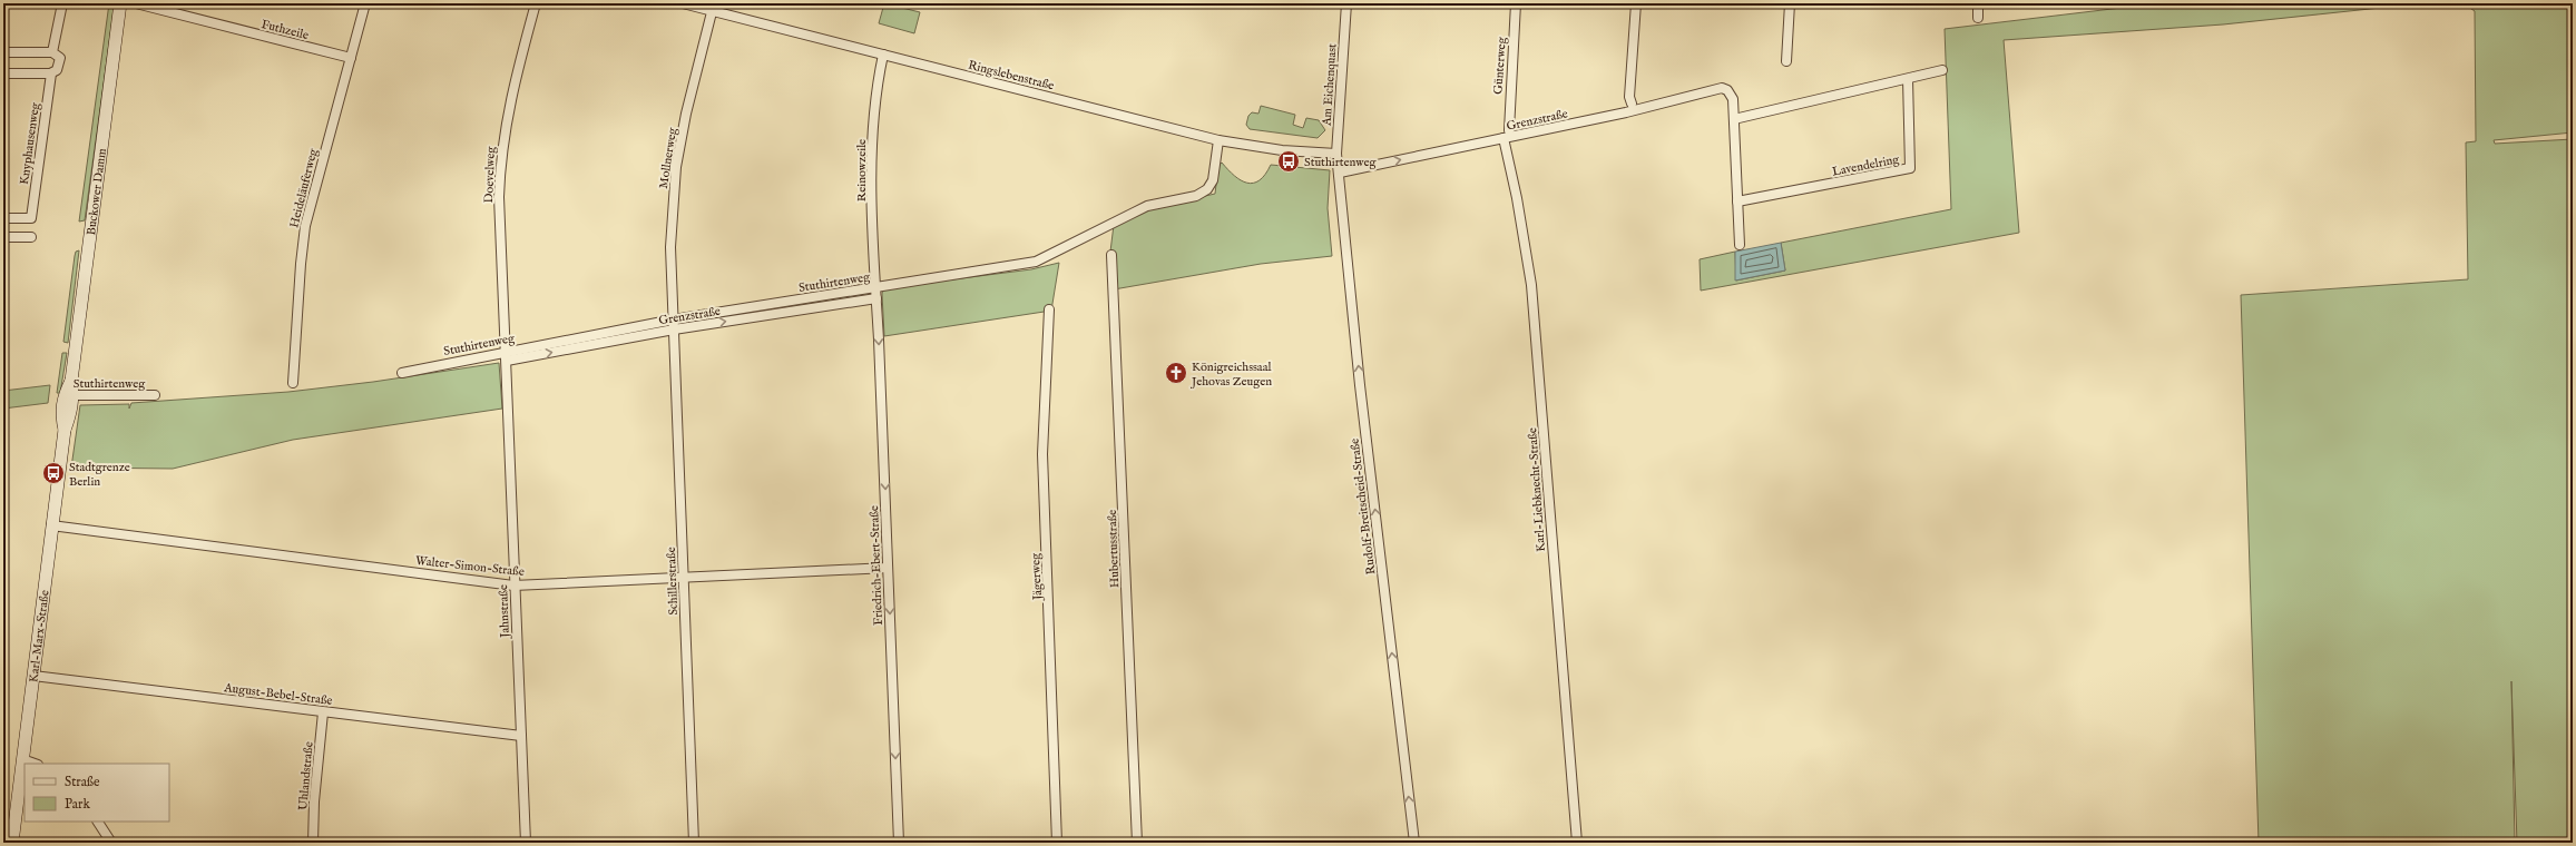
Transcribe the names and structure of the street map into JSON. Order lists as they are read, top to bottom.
{
  "streets": {
    "main road": ["Buckower Damm", "Karl-Marx-Straße"],
    "street": [
      "Futhzeile",
      "Günterweg",
      "Ringslebenstraße",
      "Am Eichenquast",
      "Grenzstraße",
      "Knyphausenweg",
      "Mollnerweg",
      "Lavendelring",
      "Reinowzeile",
      "Doevelweg",
      "Heideläuferweg",
      "Stuthirtenweg",
      "Karl-Liebknecht-Straße",
      "Rudolf-Breitscheid-Straße",
      "Hubertusstraße",
      "Walter-Simon-Straße",
      "Friedrich-Ebert-Straße",
      "Jägerweg",
      "Schillerstraße",
      "Jahnstraße",
      "August-Bebel-Straße",
      "Uhlandstraße"
    ]
  },
  "crossings": [
    ["Futhzeile", "Heideläuferweg"],
    ["Ringslebenstraße", "Am Eichenquast"],
    ["Ringslebenstraße", "Mollnerweg"],
    ["Ringslebenstraße", "Reinowzeile"],
    ["Ringslebenstraße", "Stuthirtenweg"],
    ["Am Eichenquast", "Grenzstraße"],
    ["Am Eichenquast", "Rudolf-Breitscheid-Straße"],
    ["Grenzstraße", "Doevelweg"],
    ["Grenzstraße", "Stuthirtenweg"],
    ["Grenzstraße", "Karl-Liebknecht-Straße"],
    ["Grenzstraße", "Rudolf-Breitscheid-Straße"],
    ["Grenzstraße", "Friedrich-Ebert-Straße"],
    ["Grenzstraße", "Schillerstraße"],
    ["Grenzstraße", "Jahnstraße"],
    ["Mollnerweg", "Stuthirtenweg"],
    ["Mollnerweg", "Schillerstraße"],
    ["Reinowzeile", "Stuthirtenweg"],
    ["Reinowzeile", "Friedrich-Ebert-Straße"],
    ["Doevelweg", "Stuthirtenweg"],
    ["Doevelweg", "Jahnstraße"],
    ["Buckower Damm", "Stuthirtenweg"],
    ["Buckower Damm", "Karl-Marx-Straße"],
    ["Stuthirtenweg", "Friedrich-Ebert-Straße"],
    ["Stuthirtenweg", "Schillerstraße"],
    ["Stuthirtenweg", "Jahnstraße"],
    ["Stuthirtenweg", "Karl-Marx-Straße"],
    ["Walter-Simon-Straße", "Friedrich-Ebert-Straße"],
    ["Walter-Simon-Straße", "Schillerstraße"],
    ["Walter-Simon-Straße", "Jahnstraße"],
    ["Walter-Simon-Straße", "Karl-Marx-Straße"],
    ["Jahnstraße", "August-Bebel-Straße"],
    ["Karl-Marx-Straße", "August-Bebel-Straße"],
    ["August-Bebel-Straße", "Uhlandstraße"]
  ],
  "one_way": ["Grenzstraße", "Rudolf-Breitscheid-Straße", "Friedrich-Ebert-Straße"],
  "places": {
    "bus stop": ["Stuthirtenweg", "Stadtgrenze Berlin"],
    "church": ["Königreichssaal Jehovas Zeugen"]
  },
  "legend": ["Straße", "Park"]
}
